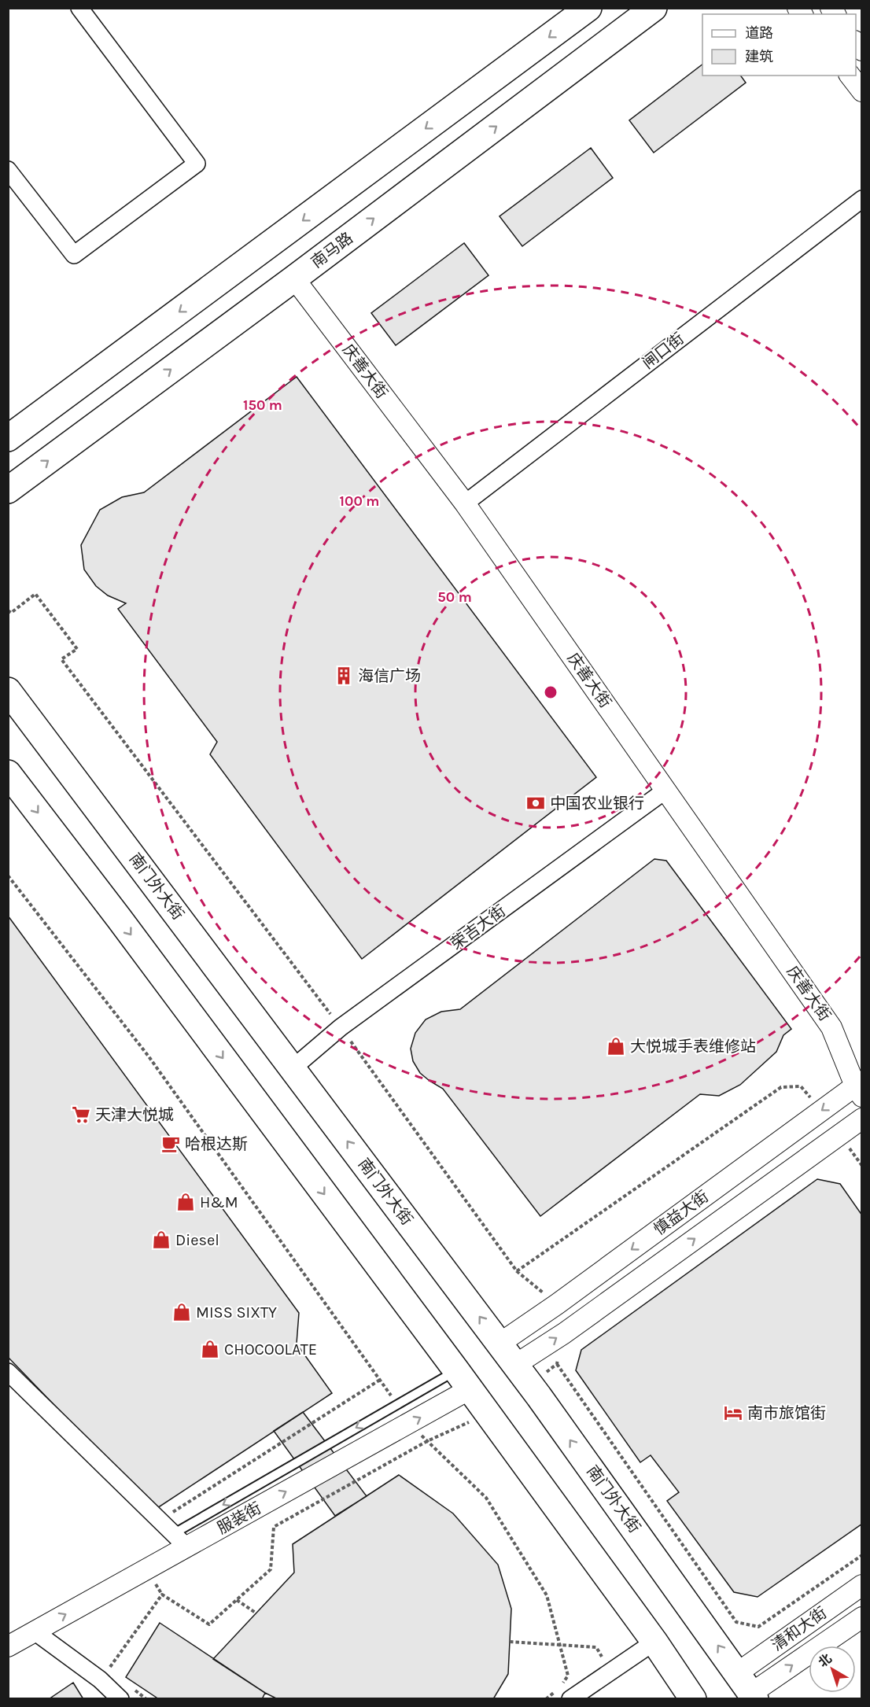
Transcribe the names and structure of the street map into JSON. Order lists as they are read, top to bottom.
{
  "streets": {
    "main road": ["南马路", "南门外大街"],
    "street": [
      "闸口街",
      "庆善大街",
      "荣吉大街",
      "慎益大街",
      "服装街",
      "清和大街"
    ]
  },
  "crossings": [
    ["南马路", "庆善大街"],
    ["闸口街", "庆善大街"],
    ["庆善大街", "荣吉大街"],
    ["庆善大街", "慎益大街"],
    ["南门外大街", "荣吉大街"],
    ["南门外大街", "慎益大街"],
    ["南门外大街", "清和大街"]
  ],
  "one_way": ["服装街"],
  "places": {
    "building": ["海信广场"],
    "bank": ["中国农业银行"],
    "shop": [
      "大悦城手表维修站",
      "H&M",
      "Diesel",
      "MISS SIXTY",
      "CHOCOOLATE"
    ],
    "supermarket": ["天津大悦城"],
    "cafe": ["哈根达斯"],
    "hotel": ["南市旅馆街"]
  },
  "legend": ["道路", "建筑"],
  "north": "top left",
  "rings": ["150 m", "100 m", "50 m"]
}
